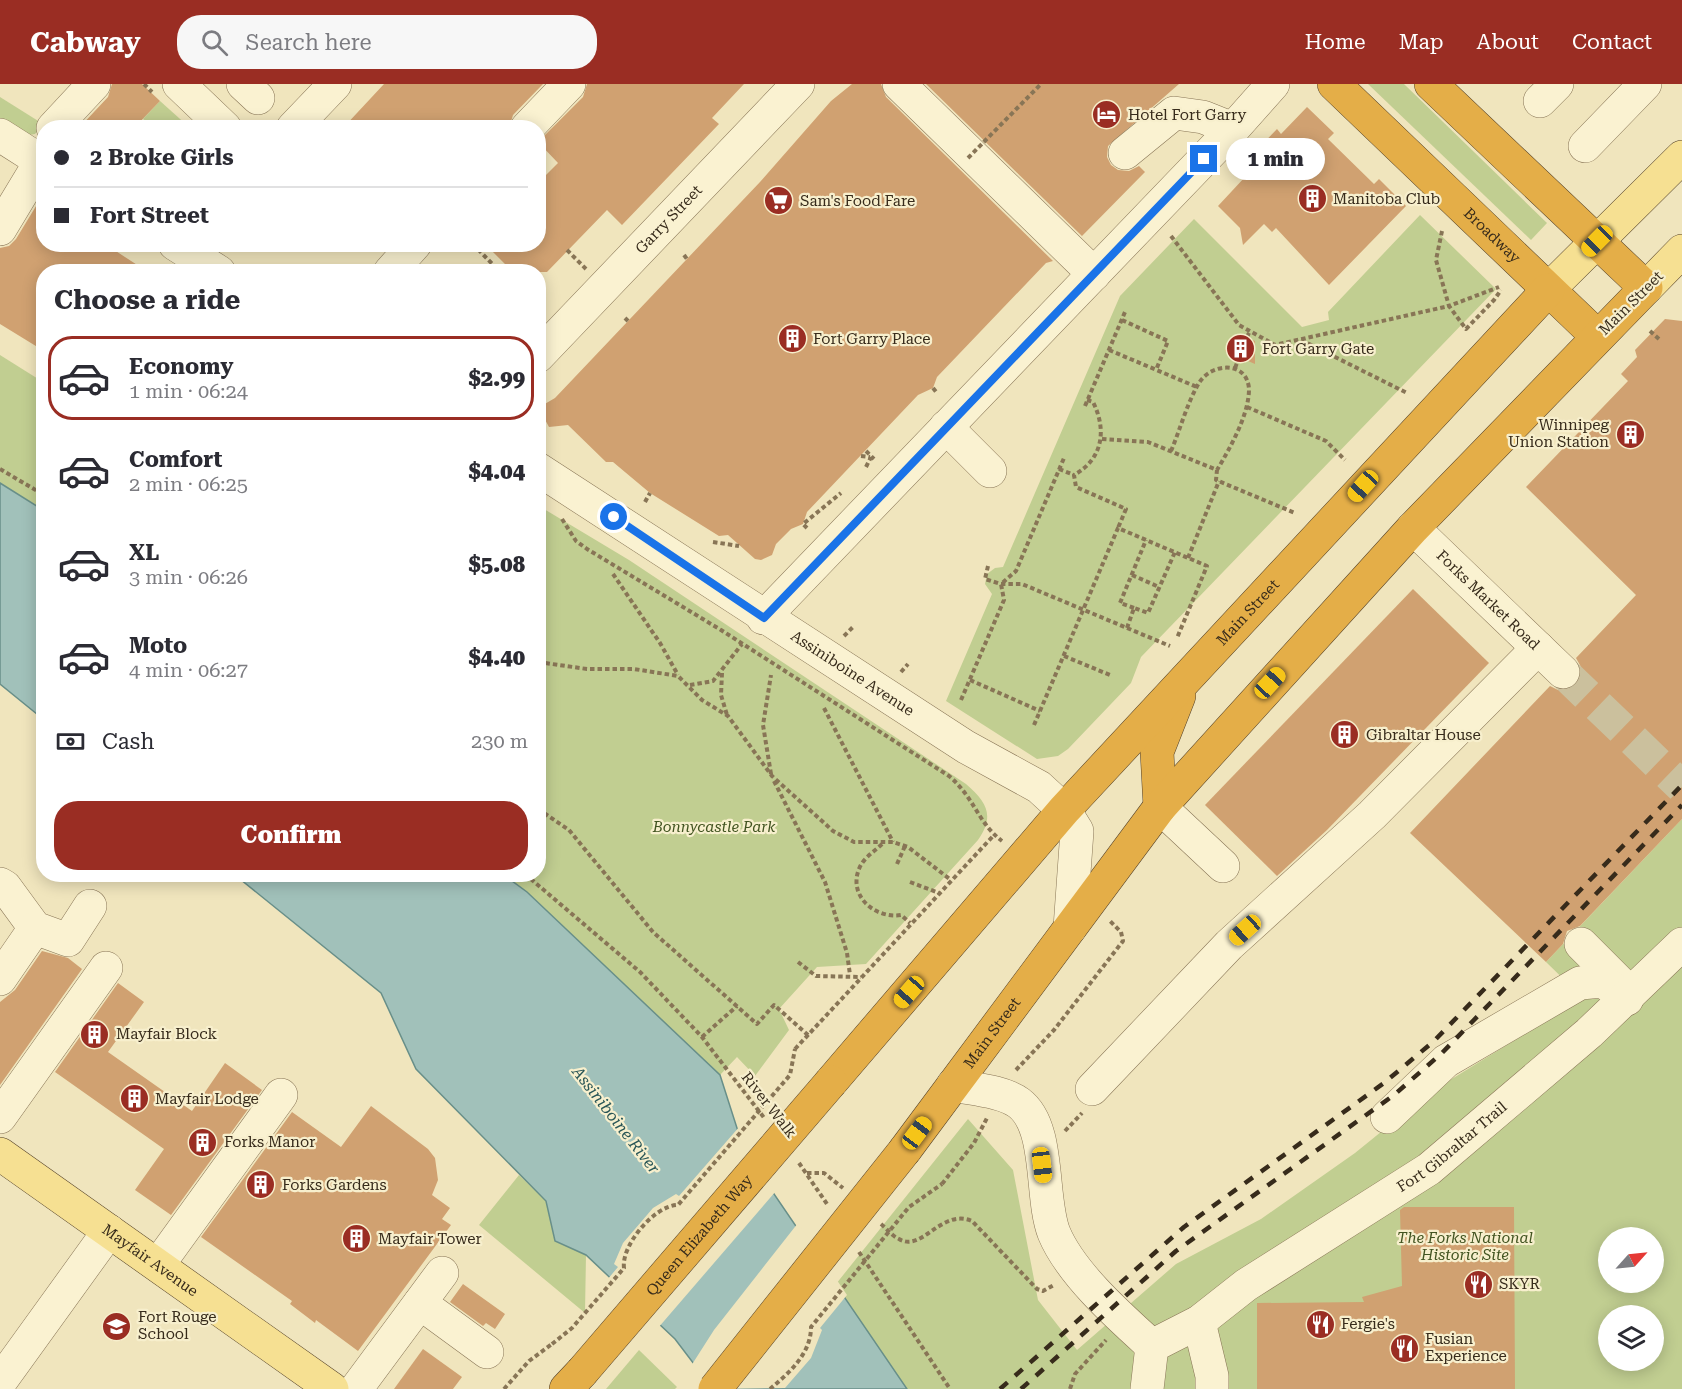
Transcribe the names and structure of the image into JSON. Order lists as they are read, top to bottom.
{
  "streets": {
    "highway": ["Broadway", "Main Street", "Queen Elizabeth Way"],
    "main road": ["Mayfair Avenue"],
    "street": [
      "Garry Street",
      "Forks Market Road",
      "Assiniboine Avenue",
      "Fort Gibraltar Trail"
    ],
    "path": ["River Walk"]
  },
  "crossings": [
    ["Broadway", "Main Street"],
    ["Main Street", "Forks Market Road"],
    ["Main Street", "Assiniboine Avenue"],
    ["Main Street", "Queen Elizabeth Way"]
  ],
  "water": ["Assiniboine River"],
  "parks": ["Bonnycastle Park", "The Forks National Historic Site"],
  "places": {
    "hotel": ["Hotel Fort Garry"],
    "building": [
      "Manitoba Club",
      "Fort Garry Place",
      "Fort Garry Gate",
      "Winnipeg Union Station",
      "Gibraltar House",
      "Mayfair Block",
      "Mayfair Lodge",
      "Forks Manor",
      "Forks Gardens",
      "Mayfair Tower"
    ],
    "supermarket": ["Sam's Food Fare"],
    "restaurant": ["SKYR", "Fergie's", "Fusian Experience"],
    "school or university": ["Fort Rouge School"]
  },
  "north": "top right",
  "page": {
    "header": "Cabway",
    "search": "Search here",
    "nav": [
      "Home",
      "Map",
      "About",
      "Contact"
    ],
    "banner": ["2 Broke Girls", "Fort Street"],
    "bubble": "1 min",
    "heading": "Choose a ride",
    "list": [
      {
        "name": "Economy",
        "note": "1 min · 06:24",
        "value": "$2.99"
      },
      {
        "name": "Comfort",
        "note": "2 min · 06:25",
        "value": "$4.04"
      },
      {
        "name": "XL",
        "note": "3 min · 06:26",
        "value": "$5.08"
      },
      {
        "name": "Moto",
        "note": "4 min · 06:27",
        "value": "$4.40"
      }
    ],
    "pay": ["Cash", "230 m"],
    "buttons": "Confirm"
  }
}
